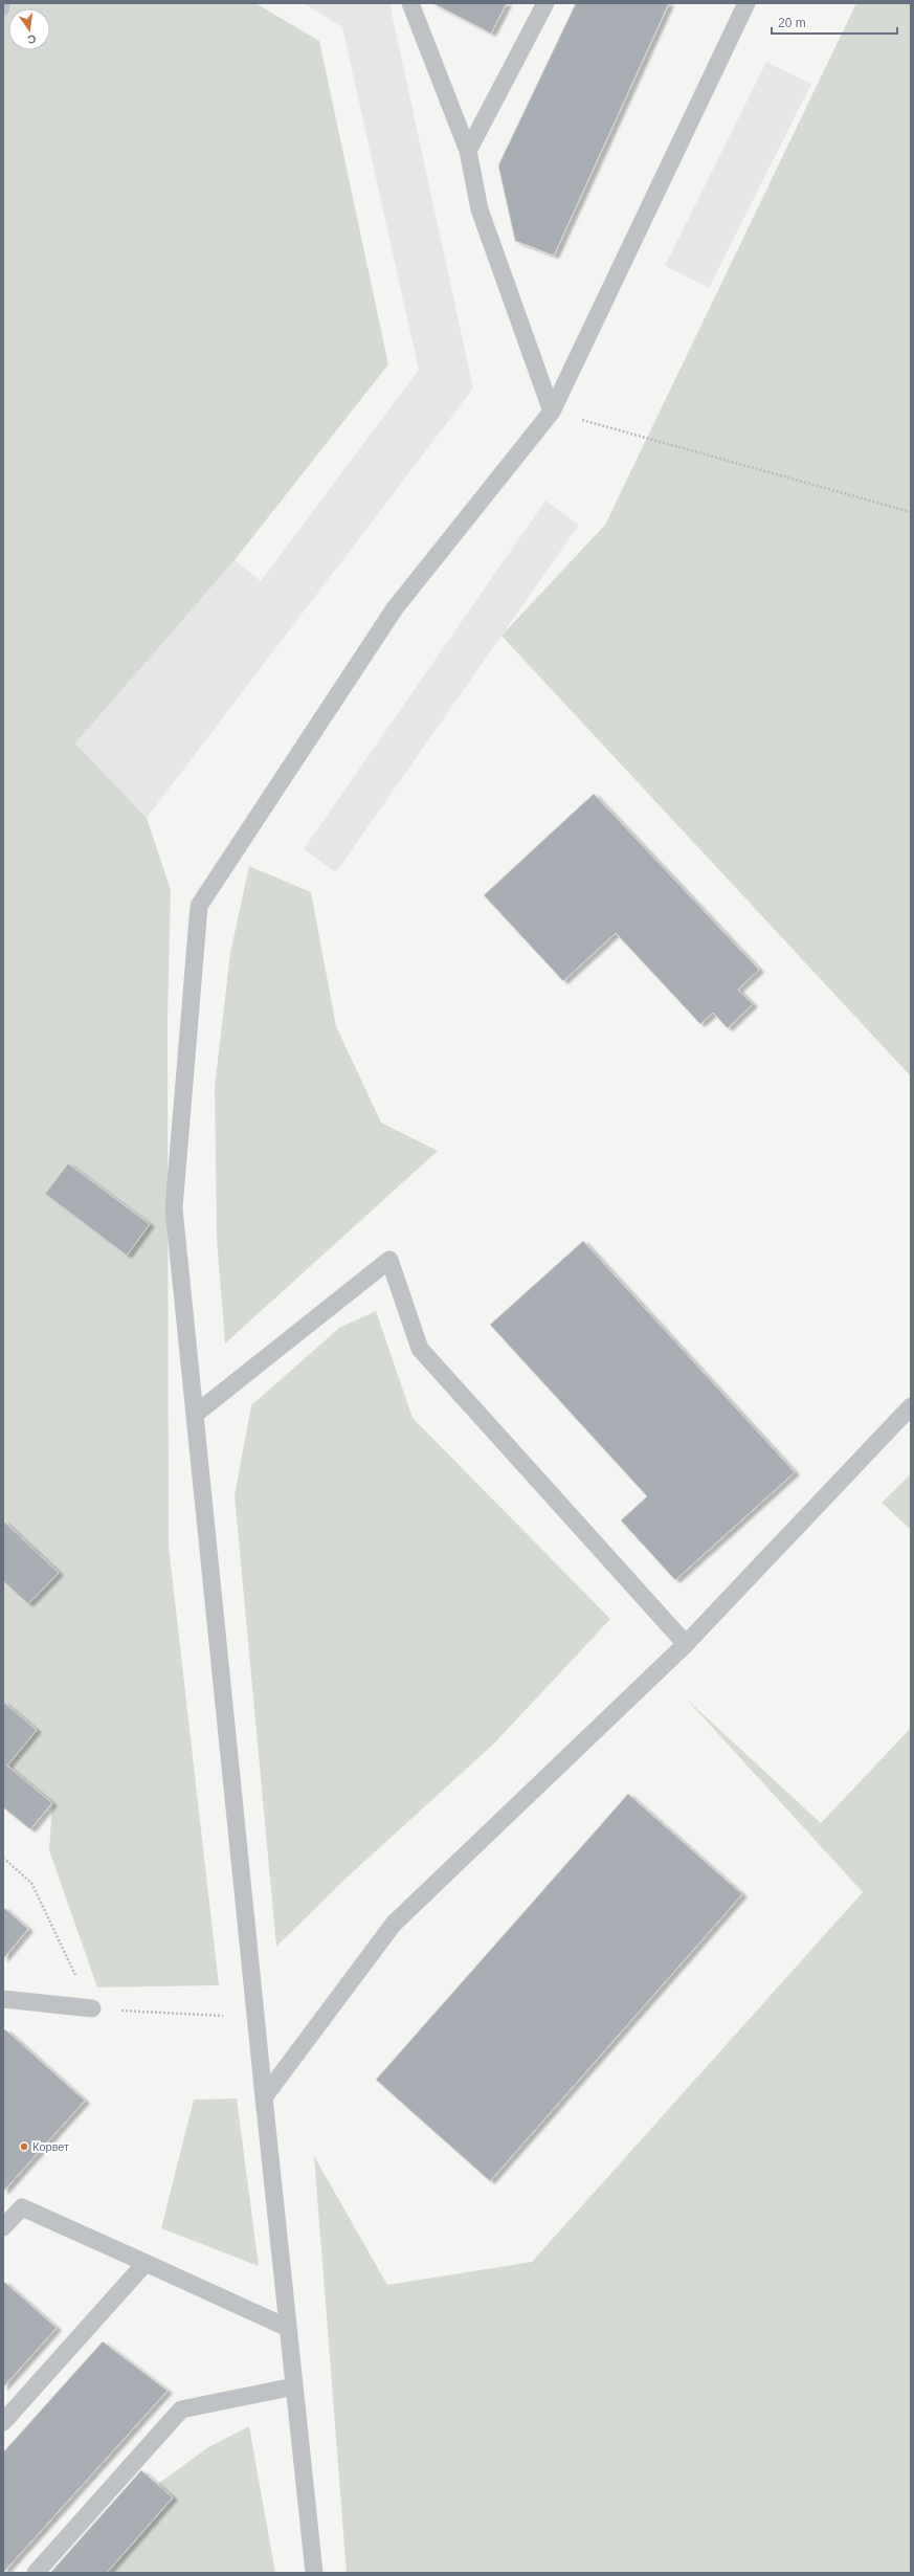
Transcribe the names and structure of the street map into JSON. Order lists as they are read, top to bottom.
{
  "places": ["Корвет"],
  "scale_bar": "20 m",
  "north": "bottom"
}
